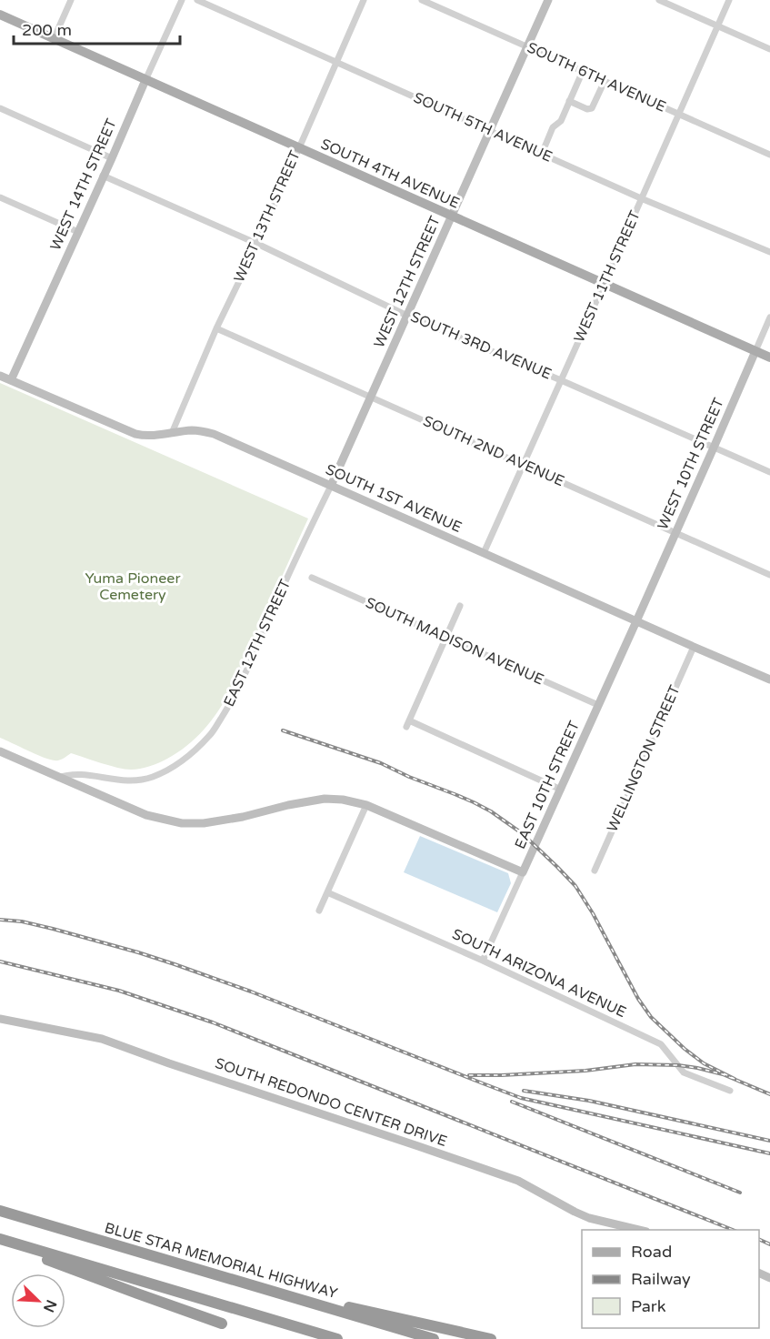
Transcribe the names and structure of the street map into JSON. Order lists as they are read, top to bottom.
{
  "streets": {
    "highway": ["BLUE STAR MEMORIAL HIGHWAY"],
    "main road": ["SOUTH 4TH AVENUE"],
    "street": [
      "SOUTH 6TH AVENUE",
      "SOUTH 5TH AVENUE",
      "WEST 14TH STREET",
      "WEST 13TH STREET",
      "WEST 11TH STREET",
      "WEST 12TH STREET",
      "SOUTH 3RD AVENUE",
      "SOUTH 2ND AVENUE",
      "WEST 10TH STREET",
      "SOUTH 1ST AVENUE",
      "SOUTH MADISON AVENUE",
      "EAST 12TH STREET",
      "WELLINGTON STREET",
      "EAST 10TH STREET",
      "SOUTH ARIZONA AVENUE",
      "SOUTH REDONDO CENTER DRIVE"
    ]
  },
  "crossings": [
    ["SOUTH 6TH AVENUE", "WEST 11TH STREET"],
    ["SOUTH 6TH AVENUE", "WEST 12TH STREET"],
    ["SOUTH 5TH AVENUE", "WEST 13TH STREET"],
    ["SOUTH 5TH AVENUE", "WEST 11TH STREET"],
    ["SOUTH 5TH AVENUE", "WEST 12TH STREET"],
    ["SOUTH 4TH AVENUE", "WEST 14TH STREET"],
    ["SOUTH 4TH AVENUE", "WEST 13TH STREET"],
    ["SOUTH 4TH AVENUE", "WEST 11TH STREET"],
    ["SOUTH 4TH AVENUE", "WEST 12TH STREET"],
    ["SOUTH 4TH AVENUE", "WEST 10TH STREET"],
    ["WEST 14TH STREET", "SOUTH 3RD AVENUE"],
    ["WEST 14TH STREET", "SOUTH 1ST AVENUE"],
    ["WEST 13TH STREET", "SOUTH 3RD AVENUE"],
    ["WEST 13TH STREET", "SOUTH 2ND AVENUE"],
    ["WEST 13TH STREET", "SOUTH 1ST AVENUE"],
    ["WEST 11TH STREET", "SOUTH 3RD AVENUE"],
    ["WEST 11TH STREET", "SOUTH 2ND AVENUE"],
    ["WEST 11TH STREET", "SOUTH 1ST AVENUE"],
    ["WEST 12TH STREET", "SOUTH 3RD AVENUE"],
    ["WEST 12TH STREET", "SOUTH 2ND AVENUE"],
    ["WEST 12TH STREET", "SOUTH 1ST AVENUE"],
    ["WEST 12TH STREET", "EAST 12TH STREET"],
    ["SOUTH 3RD AVENUE", "WEST 10TH STREET"],
    ["SOUTH 2ND AVENUE", "WEST 10TH STREET"],
    ["WEST 10TH STREET", "SOUTH 1ST AVENUE"],
    ["WEST 10TH STREET", "EAST 10TH STREET"],
    ["SOUTH 1ST AVENUE", "EAST 12TH STREET"],
    ["SOUTH 1ST AVENUE", "WELLINGTON STREET"],
    ["SOUTH 1ST AVENUE", "EAST 10TH STREET"],
    ["SOUTH MADISON AVENUE", "EAST 10TH STREET"],
    ["EAST 10TH STREET", "SOUTH ARIZONA AVENUE"]
  ],
  "parks": ["Yuma Pioneer Cemetery"],
  "legend": ["Road", "Railway", "Park"],
  "scale_bar": "200 m",
  "north": "bottom right"
}
